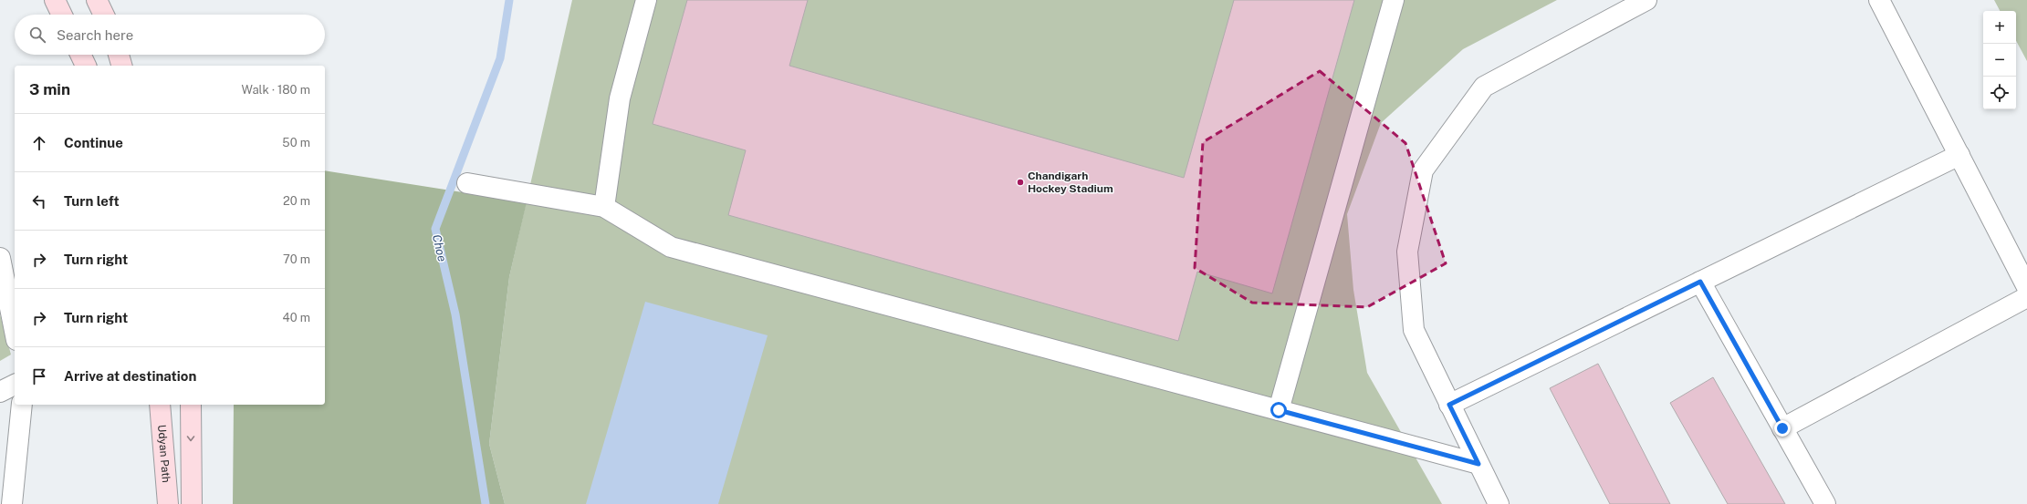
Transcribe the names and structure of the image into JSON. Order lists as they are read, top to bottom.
{
  "streets": {
    "main road": ["Udyan Path"]
  },
  "water": ["Choe"],
  "places": ["Chandigarh Hockey Stadium"],
  "page": {
    "map_buttons": ["+", "−"],
    "search": "Search here",
    "heading": ["3 min", "Walk · 180 m"],
    "list": [
      ["Continue", "50 m"],
      ["Turn left", "20 m"],
      ["Turn right", "70 m"],
      ["Turn right", "40 m"],
      "Arrive at destination"
    ]
  }
}
